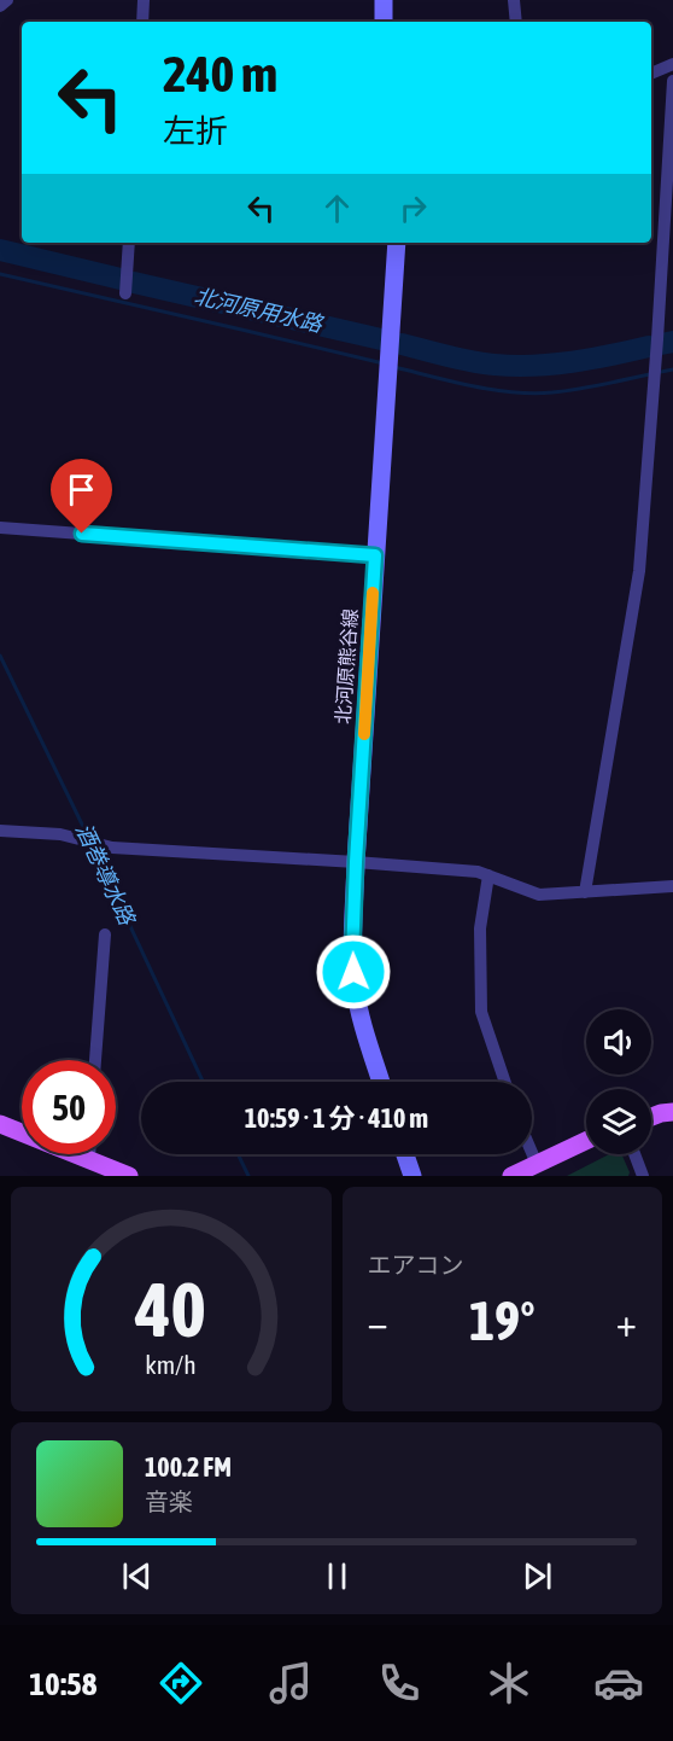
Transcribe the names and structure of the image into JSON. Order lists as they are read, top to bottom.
{
  "streets": {
    "main road": ["北河原熊谷線"]
  },
  "water": ["北河原用水路", "酒巻導水路"],
  "page": {
    "turn": ["240 m", "左折"],
    "limit": "50",
    "trip": "10:59 · 1 分 · 410 m",
    "tile": "エアコン",
    "heat": ["−", "19°", "+"],
    "song": ["100.2 FM", "音楽"],
    "tabs": "10:58",
    "gauge": ["40", "km/h"]
  }
}
